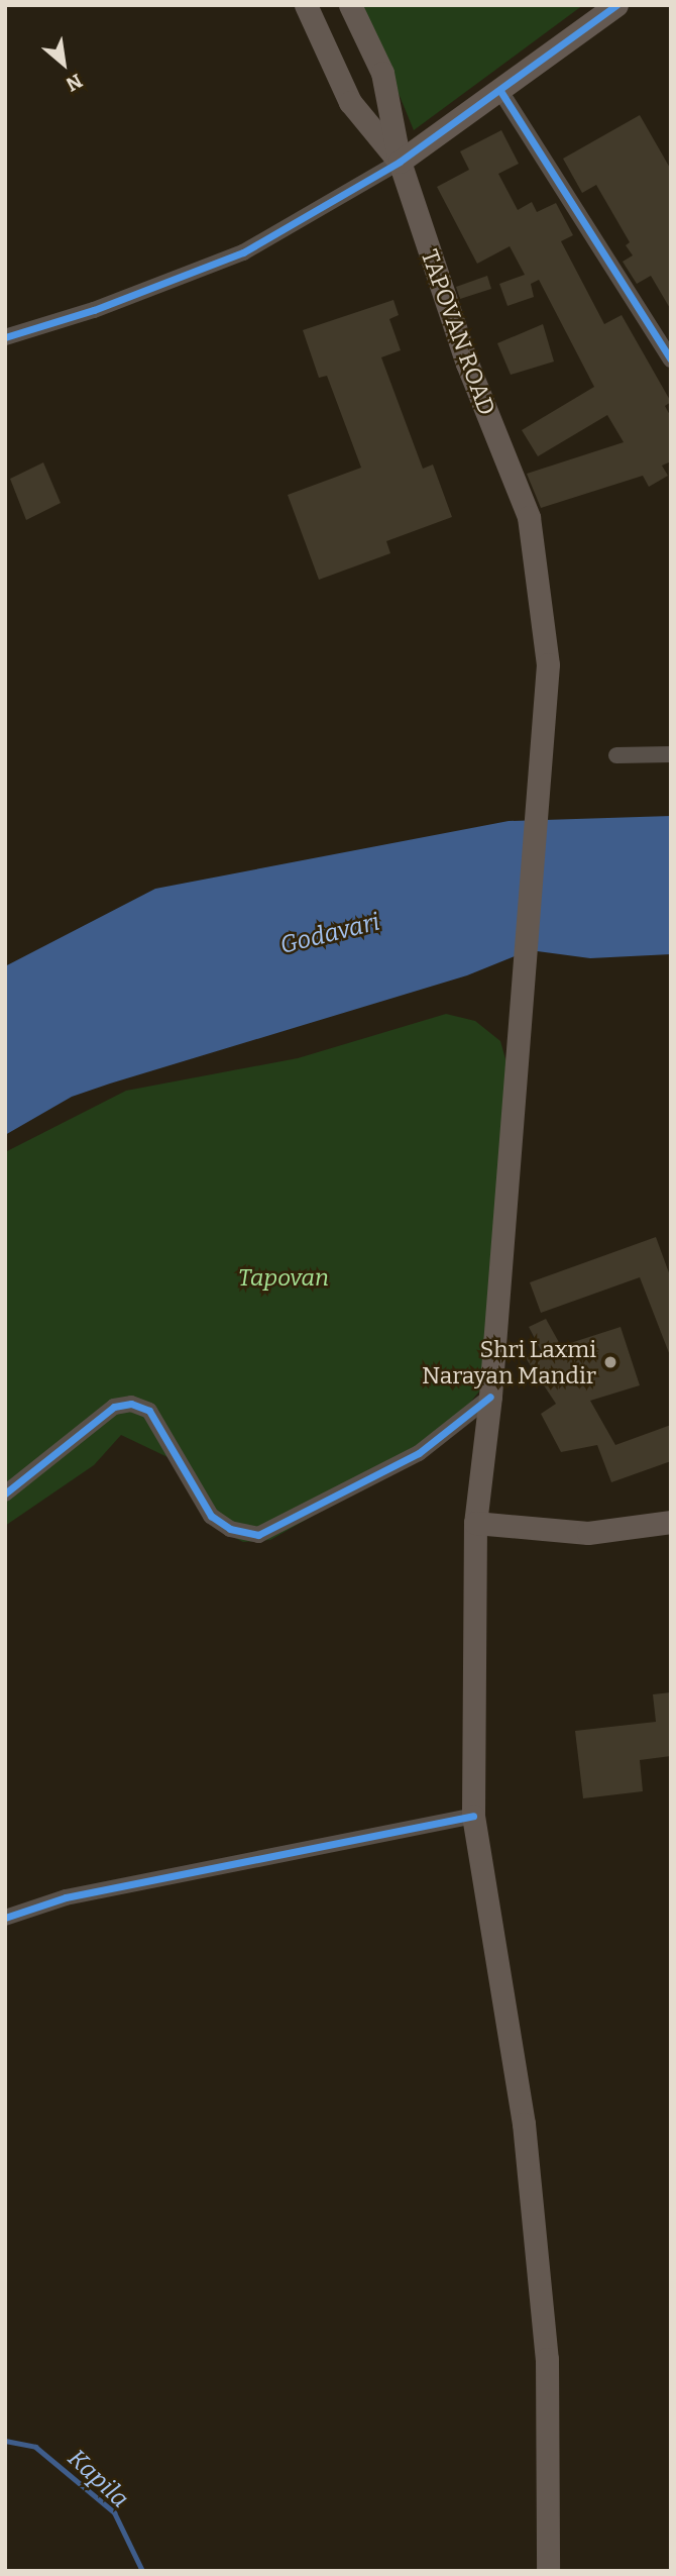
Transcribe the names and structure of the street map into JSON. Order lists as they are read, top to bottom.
{
  "streets": {
    "main road": ["TAPOVAN ROAD"]
  },
  "water": ["Godavari", "Kapila"],
  "parks": ["Tapovan"],
  "places": ["Shri Laxmi Narayan Mandir"],
  "north": "bottom right"
}
